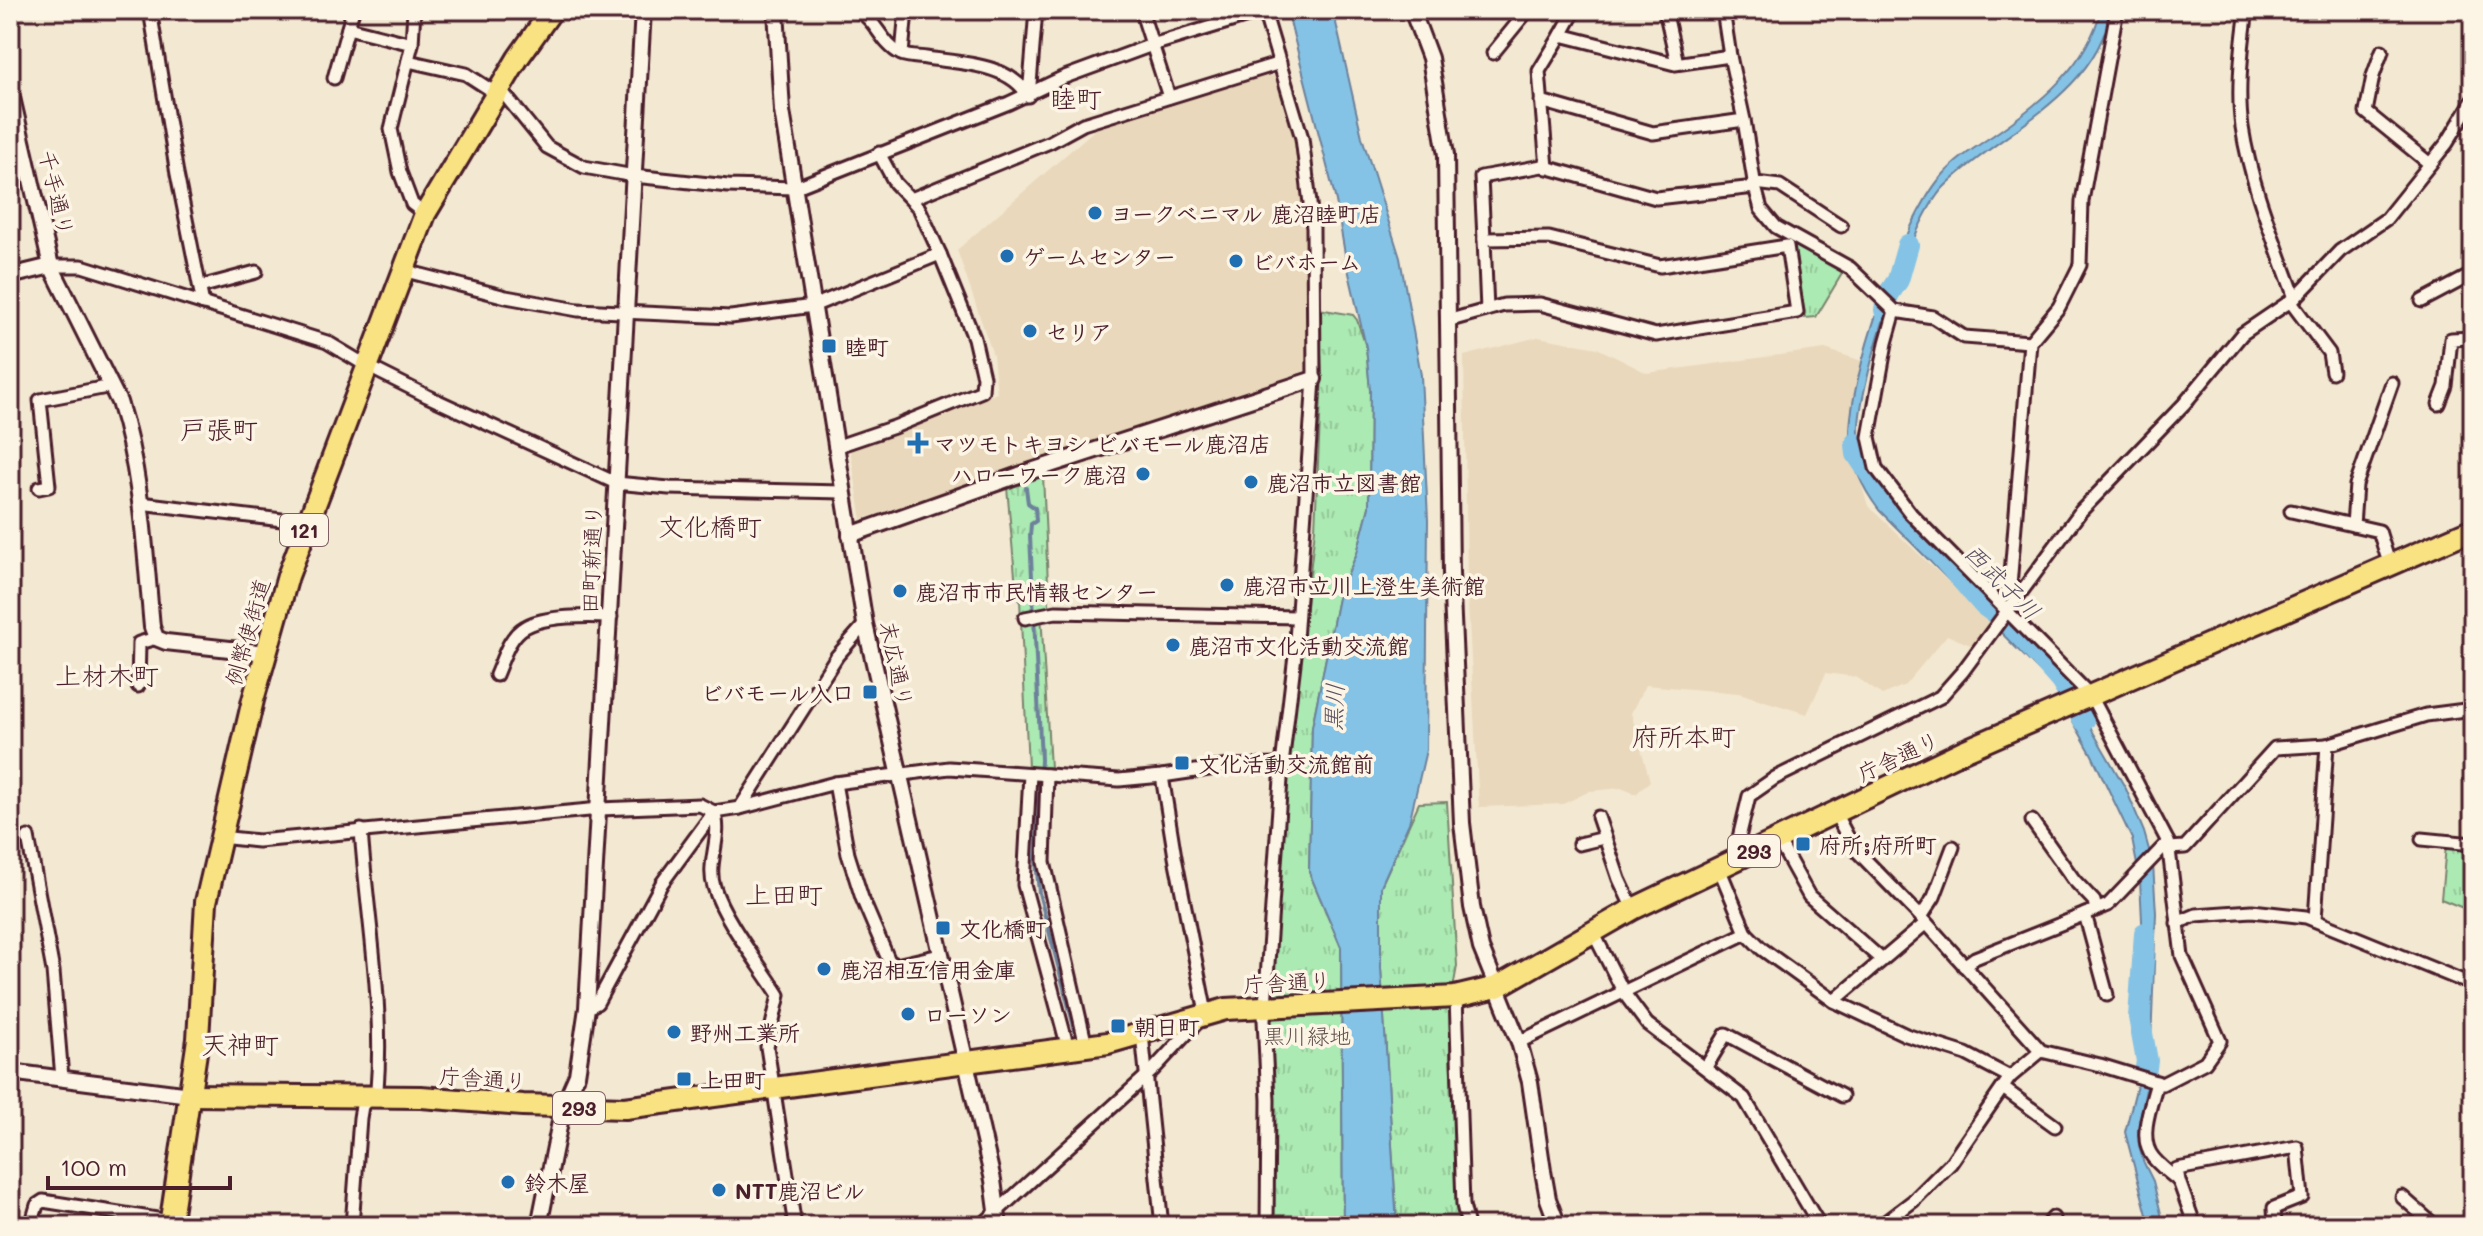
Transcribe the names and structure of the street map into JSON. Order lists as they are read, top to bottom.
{
  "streets": {
    "highway": [
      "121",
      "例幣使街道",
      "庁舎通り",
      "293"
    ],
    "street": ["千手通り", "田町新通り", "末広通り"]
  },
  "crossings": [
    ["田町新通り", "庁舎通り"],
    ["例幣使街道", "庁舎通り"],
    ["末広通り", "庁舎通り"]
  ],
  "districts": [
    "睦町",
    "戸張町",
    "文化橋町",
    "上材木町",
    "府所本町",
    "上田町",
    "天神町"
  ],
  "water": ["西武子川", "黒川"],
  "parks": ["黒川緑地"],
  "places": {
    "other": [
      "ヨークベニマル 鹿沼睦町店",
      "ゲームセンター",
      "ビバホーム",
      "セリア",
      "ハローワーク鹿沼",
      "鹿沼市立図書館",
      "鹿沼市立川上澄生美術館",
      "鹿沼市市民情報センター",
      "鹿沼市文化活動交流館",
      "鹿沼相互信用金庫",
      "ローソン",
      "野州工業所",
      "鈴木屋",
      "NTT鹿沼ビル"
    ],
    "transit": [
      "睦町",
      "ビバモール入口",
      "文化活動交流館前",
      "府所;府所町",
      "文化橋町",
      "朝日町",
      "上田町"
    ],
    "health": ["マツモトキヨシ ビバモール鹿沼店"]
  },
  "scale_bar": "100 m"
}
